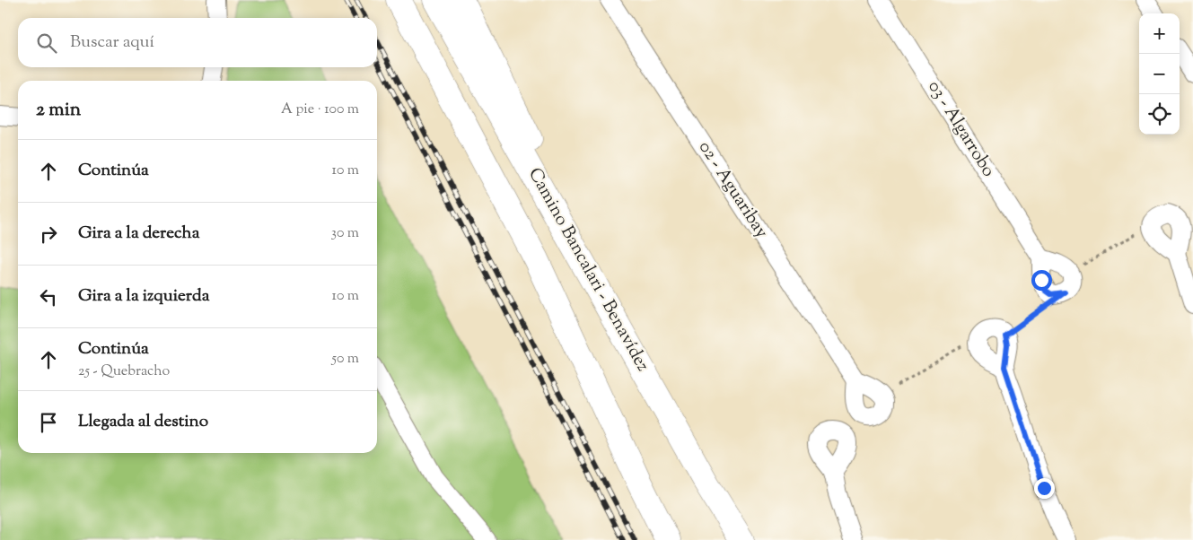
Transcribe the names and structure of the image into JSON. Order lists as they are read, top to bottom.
{
  "streets": {
    "main road": ["Camino Bancalari - Benavídez"],
    "street": ["03 - Algarrobo", "02 - Aguaribay"]
  },
  "page": {
    "map_buttons": ["+", "−"],
    "search": "Buscar aquí",
    "heading": ["2 min", "A pie · 100 m"],
    "list": [
      ["Continúa", "10 m"],
      ["Gira a la derecha", "30 m"],
      ["Gira a la izquierda", "10 m"],
      ["Continúa", "25 - Quebracho", "50 m"],
      "Llegada al destino"
    ]
  }
}
